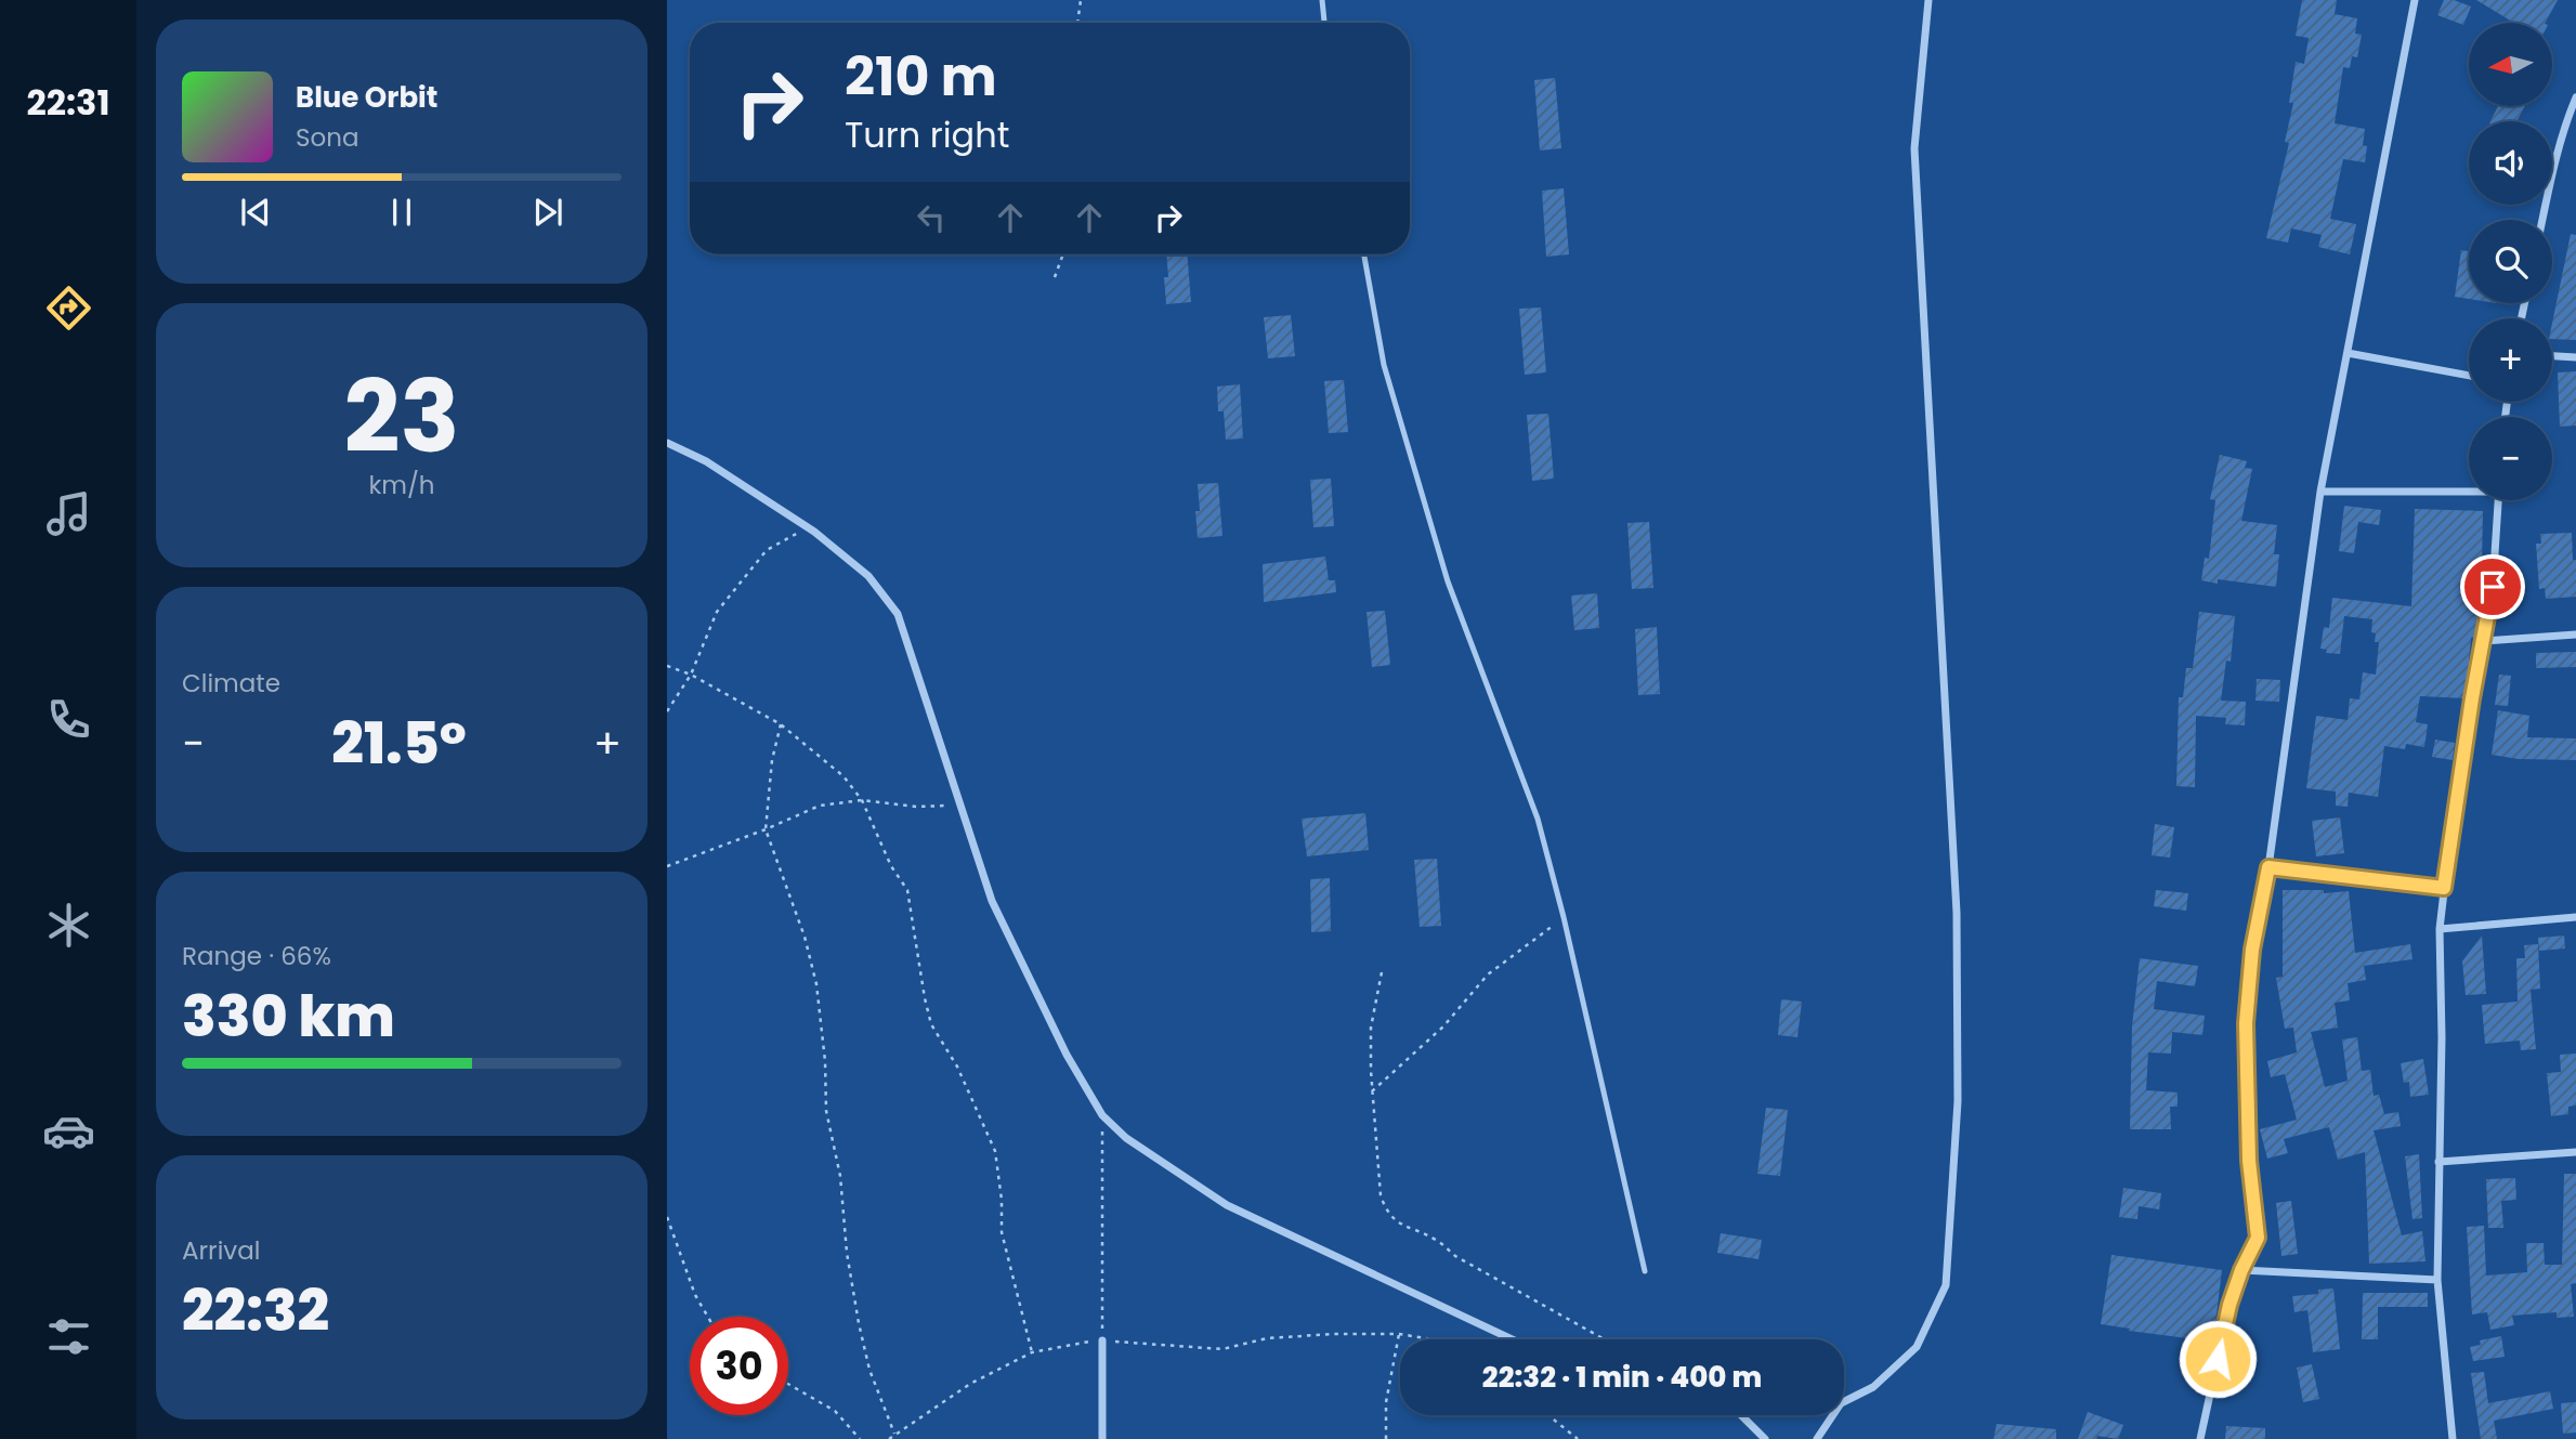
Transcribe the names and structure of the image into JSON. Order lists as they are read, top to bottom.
{
  "north": "left",
  "page": {
    "tabs": "22:31",
    "map_buttons": ["+", "−"],
    "turn": ["210 m", "Turn right"],
    "song": ["Blue Orbit", "Sona"],
    "tile": [
      ["23", "km/h"],
      "Climate",
      ["Range · 66%", "330 km"],
      ["Arrival", "22:32"]
    ],
    "heat": ["−", "21.5°", "+"],
    "limit": "30",
    "trip": "22:32 · 1 min · 400 m"
  }
}
